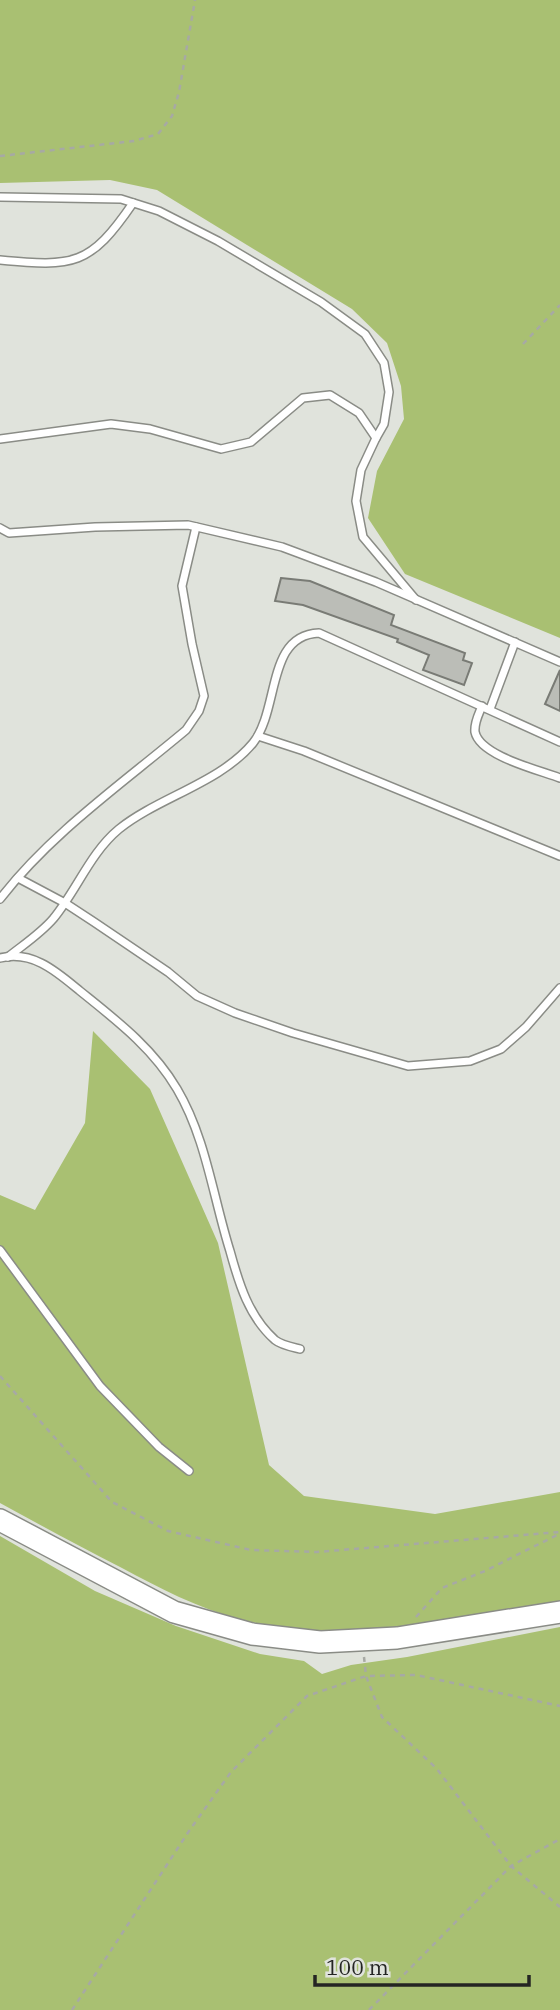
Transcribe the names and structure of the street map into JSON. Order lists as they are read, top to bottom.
{
  "scale_bar": "100 m"
}
